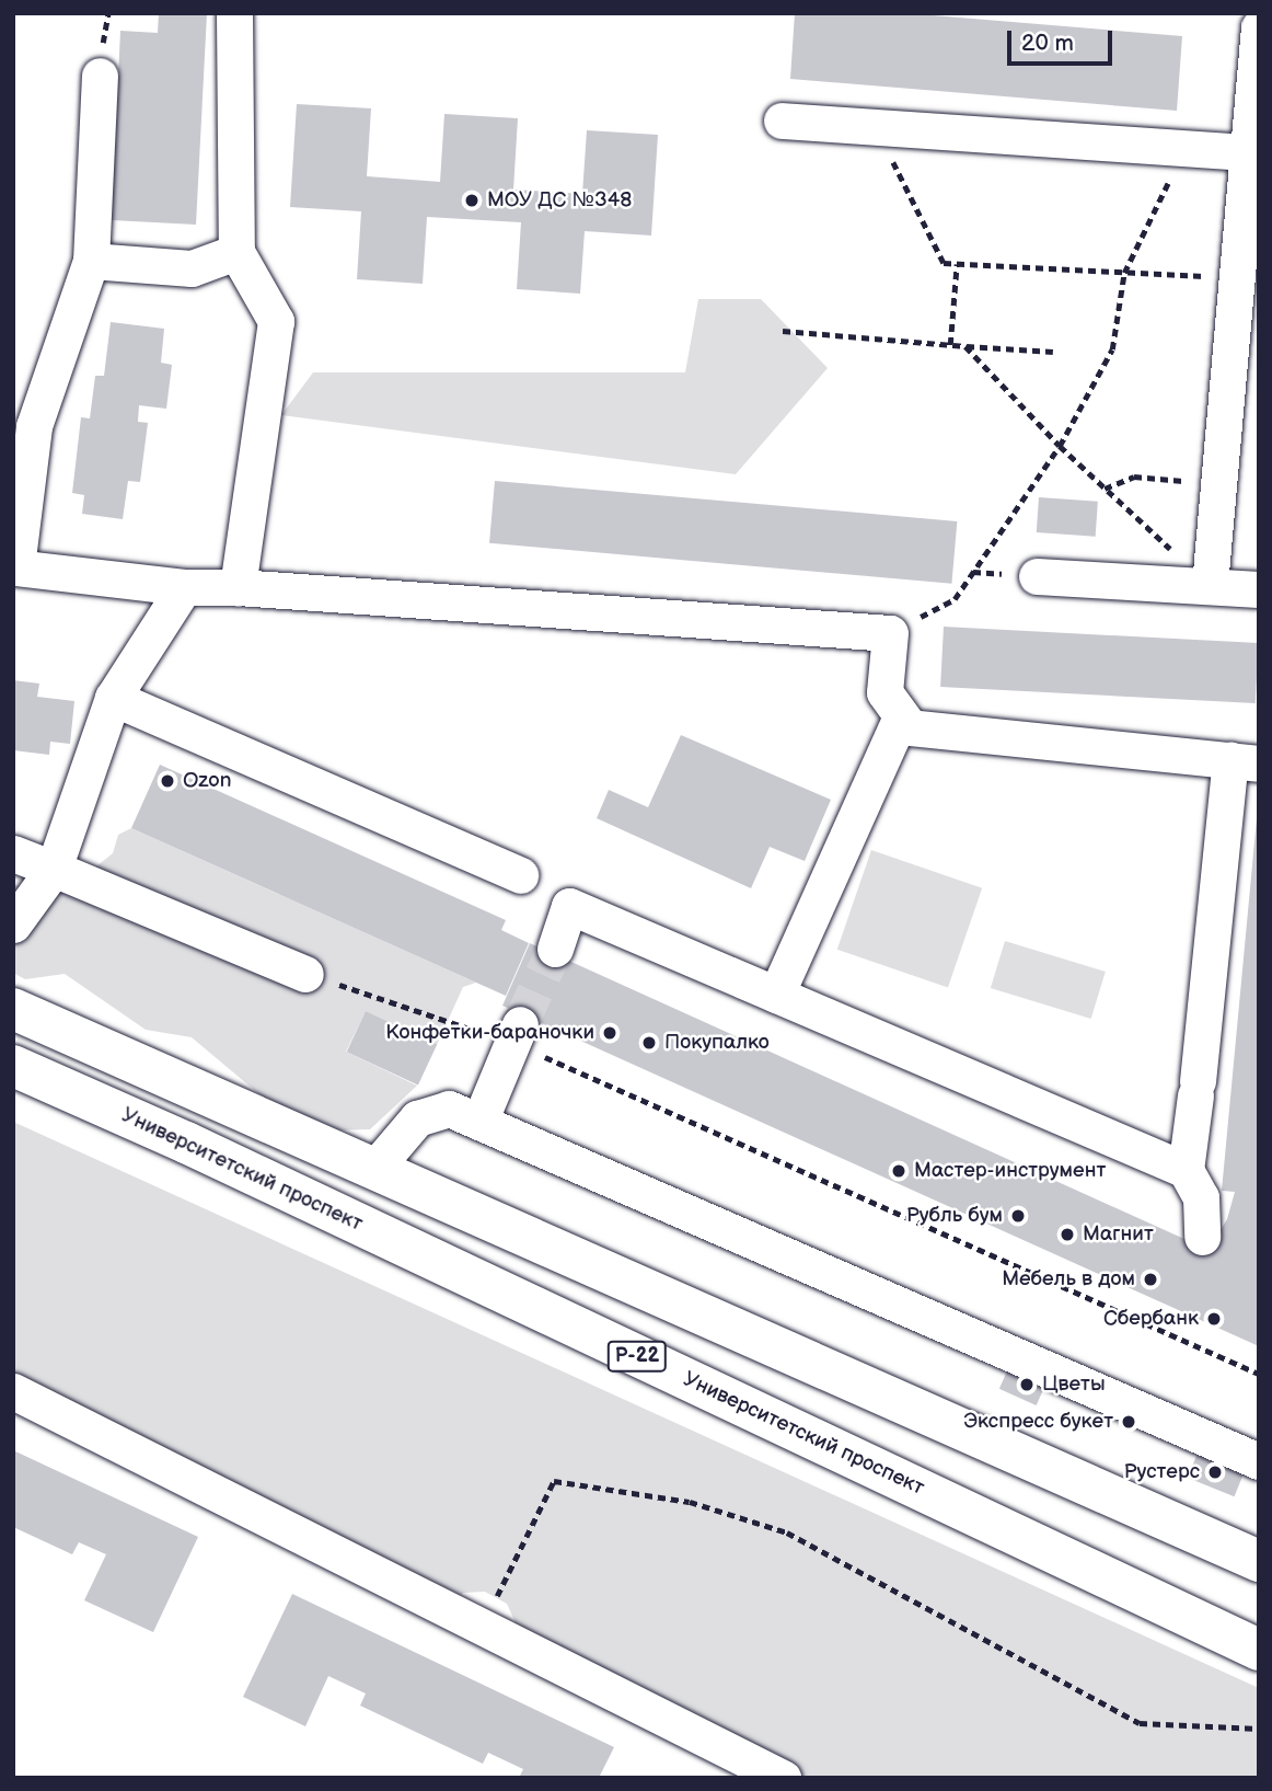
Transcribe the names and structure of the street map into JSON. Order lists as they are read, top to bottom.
{
  "streets": {
    "highway": ["Университетский проспект", "Р-22"]
  },
  "places": [
    "МОУ ДС №348",
    "Ozon",
    "Конфетки-бараночки",
    "Покупалко",
    "Мастер-инструмент",
    "Рубль бум",
    "Магнит",
    "Мебель в дом",
    "Сбербанк",
    "Цветы",
    "Экспресс букет",
    "Рустерс"
  ],
  "scale_bar": "20 m"
}
